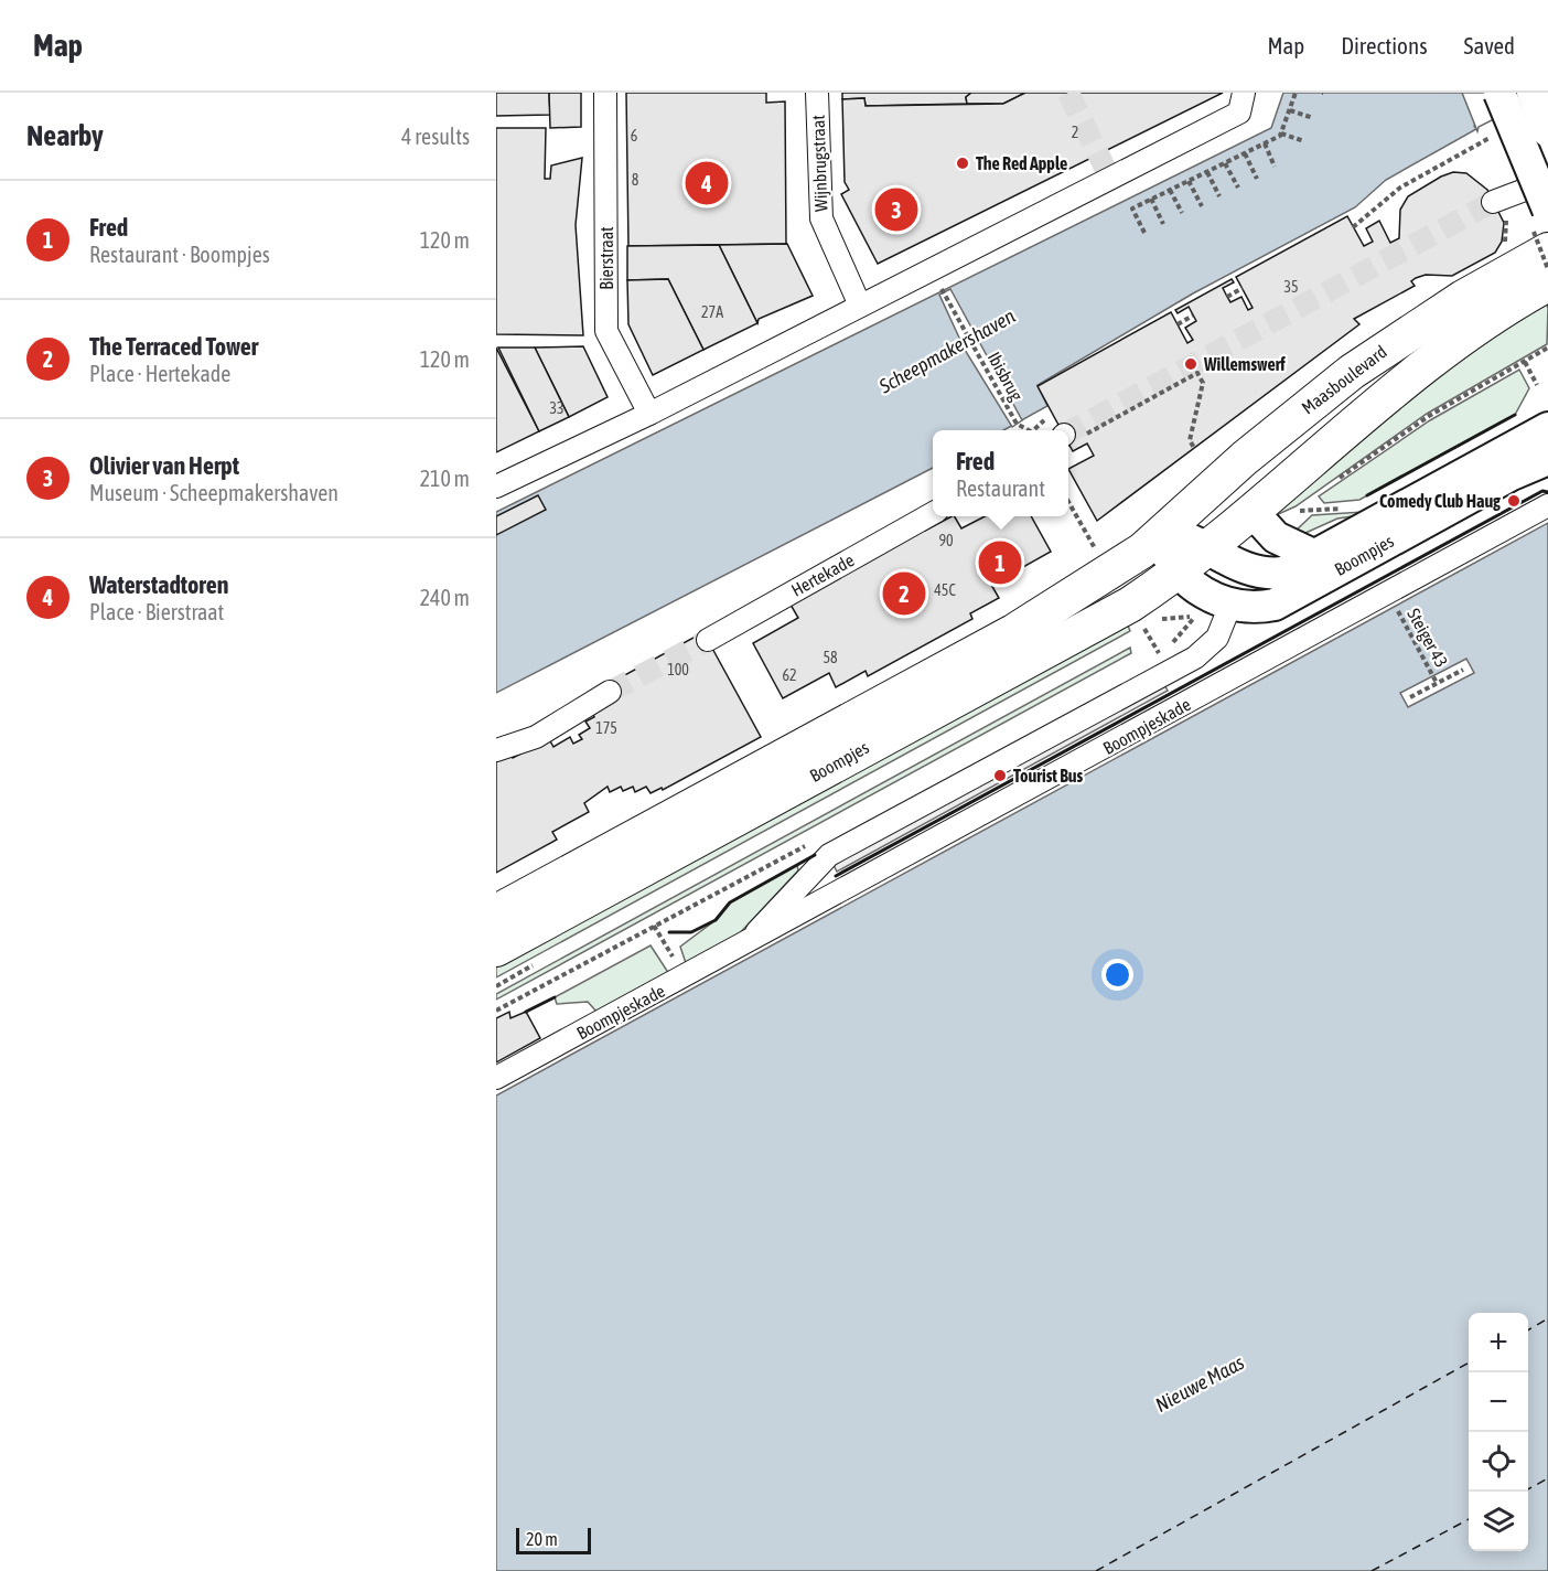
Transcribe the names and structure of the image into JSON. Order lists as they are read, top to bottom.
{
  "streets": {
    "main road": ["Maasboulevard", "Boompjes"],
    "street": [
      "Wijnbrugstraat",
      "Bierstraat",
      "Hertekade",
      "Boompjeskade"
    ],
    "path": ["Ibisbrug", "Steiger 43"]
  },
  "crossings": [
    ["Maasboulevard", "Boompjes"],
    ["Boompjes", "Boompjeskade"]
  ],
  "water": ["Scheepmakershaven", "Nieuwe Maas"],
  "places": [
    "The Red Apple",
    "Willemswerf",
    "Comedy Club Haug",
    "Tourist Bus"
  ],
  "house_numbers": [
    "2",
    "6",
    "8",
    "35",
    "27A",
    "33",
    "90",
    "45C",
    "58",
    "100",
    "62",
    "175"
  ],
  "scale_bar": "20 m",
  "page": {
    "header": "Map",
    "nav": ["Map", "Directions", "Saved"],
    "heading": ["Nearby", "4 results"],
    "pins": [
      "4",
      "3",
      "1",
      "2"
    ],
    "list": [
      {
        "mark": "1",
        "name": "Fred",
        "note": "Restaurant · Boompjes",
        "value": "120 m"
      },
      {
        "mark": "2",
        "name": "The Terraced Tower",
        "note": "Place · Hertekade",
        "value": "120 m"
      },
      {
        "mark": "3",
        "name": "Olivier van Herpt",
        "note": "Museum · Scheepmakershaven",
        "value": "210 m"
      },
      {
        "mark": "4",
        "name": "Waterstadtoren",
        "note": "Place · Bierstraat",
        "value": "240 m"
      }
    ],
    "popup": ["Fred", "Restaurant"],
    "map_buttons": ["+", "−"],
    "scale": "20 m"
  }
}
